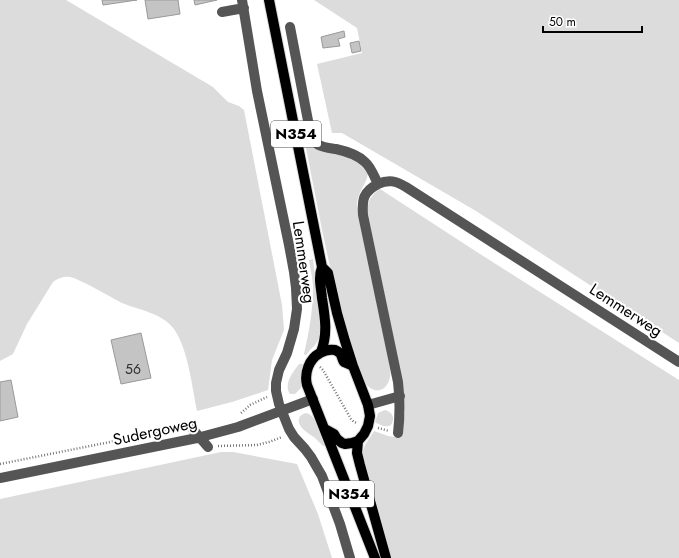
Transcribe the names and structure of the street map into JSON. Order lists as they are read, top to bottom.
{
  "streets": {
    "main road": ["N354", "Lemmerweg"],
    "street": ["Sudergoweg"]
  },
  "crossings": [
    ["N354", "Lemmerweg"],
    ["N354", "Sudergoweg"],
    ["Lemmerweg", "Sudergoweg"]
  ],
  "house_numbers": ["56"],
  "scale_bar": "50 m"
}
